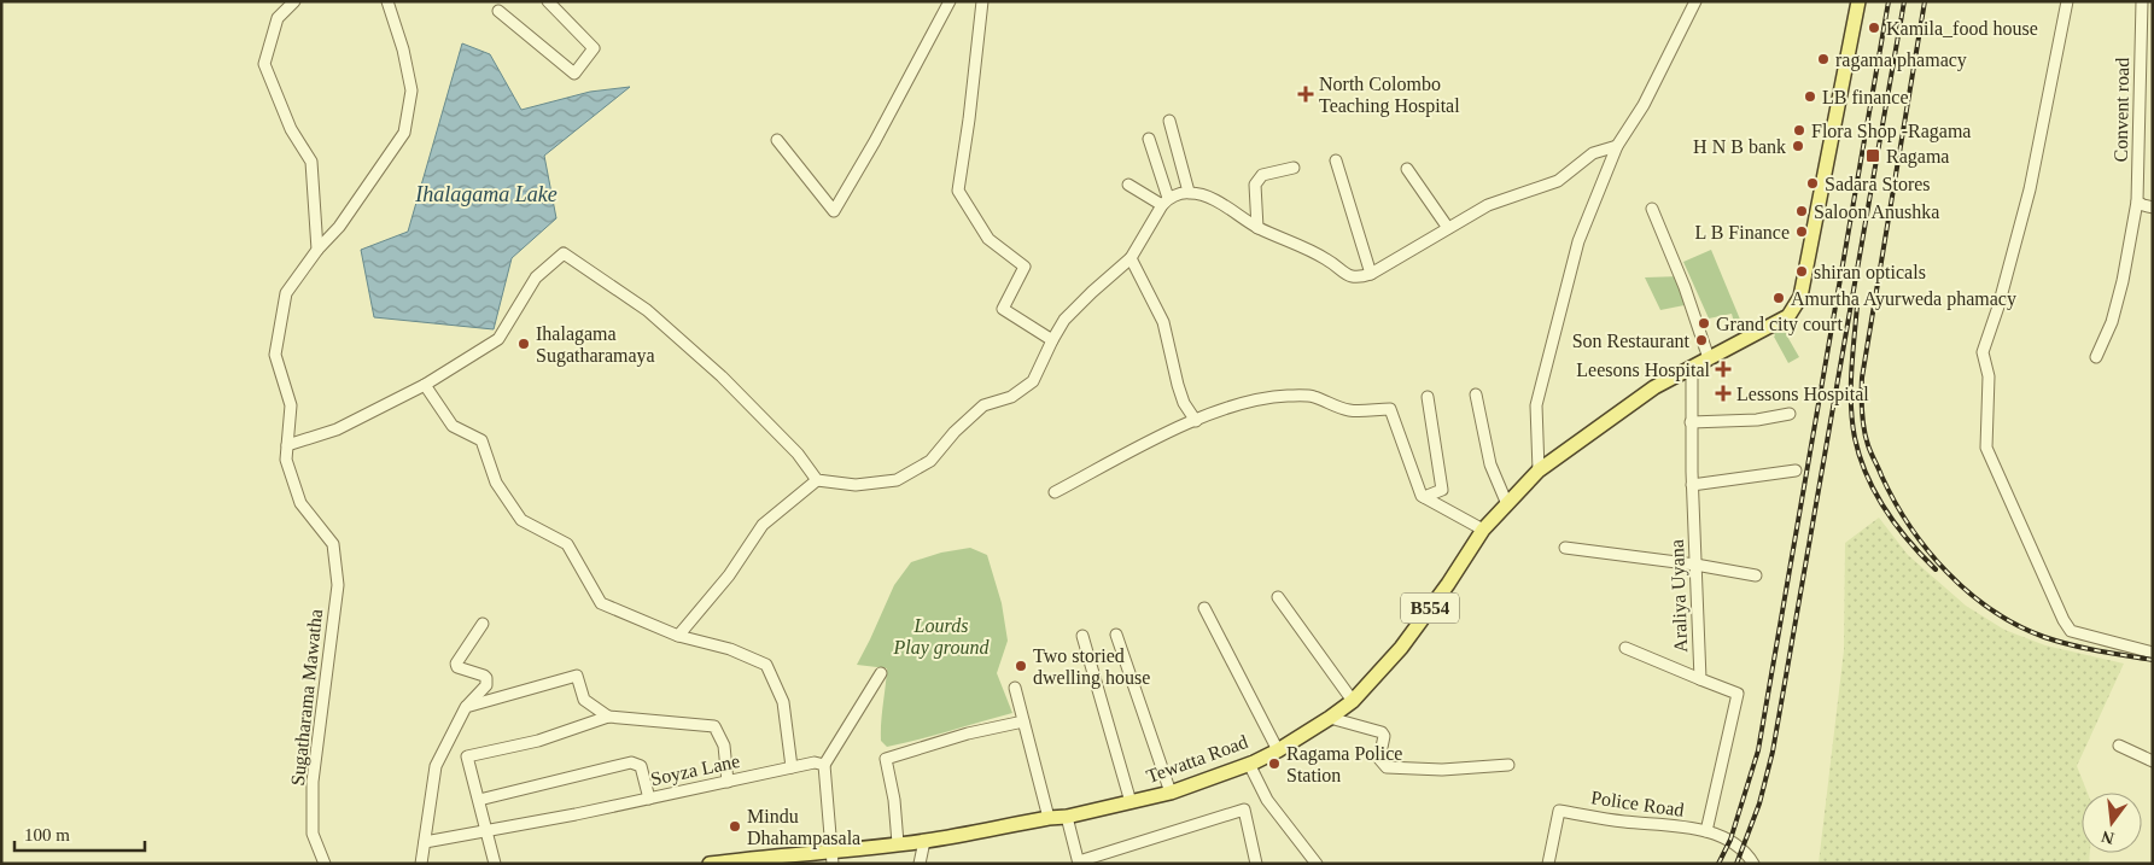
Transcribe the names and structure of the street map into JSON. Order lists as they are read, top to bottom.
{
  "streets": {
    "main road": ["B554", "Tewatta Road"],
    "street": [
      "Convent road",
      "Araliya Uyana",
      "Sugatharama Mawatha",
      "Soyza Lane",
      "Police Road"
    ]
  },
  "crossings": [
    ["Araliya Uyana", "Tewatta Road"],
    ["Araliya Uyana", "Police Road"]
  ],
  "water": ["Ihalagama Lake"],
  "parks": ["Lourds Play ground"],
  "places": {
    "other": [
      "Kamila_food house",
      "ragama phamacy",
      "LB finance",
      "Flora Shop -Ragama",
      "H N B bank",
      "Sadara Stores",
      "Saloon Anushka",
      "L B Finance",
      "shiran opticals",
      "Amurtha Ayurweda phamacy",
      "Grand city court",
      "Son Restaurant",
      "Ihalagama Sugatharamaya",
      "Two storied dwelling house",
      "Ragama Police Station",
      "Mindu Dhahampasala"
    ],
    "health": ["North Colombo Teaching Hospital", "Leesons Hospital", "Lessons Hospital"],
    "transit": ["Ragama"]
  },
  "scale_bar": "100 m",
  "north": "bottom"
}
